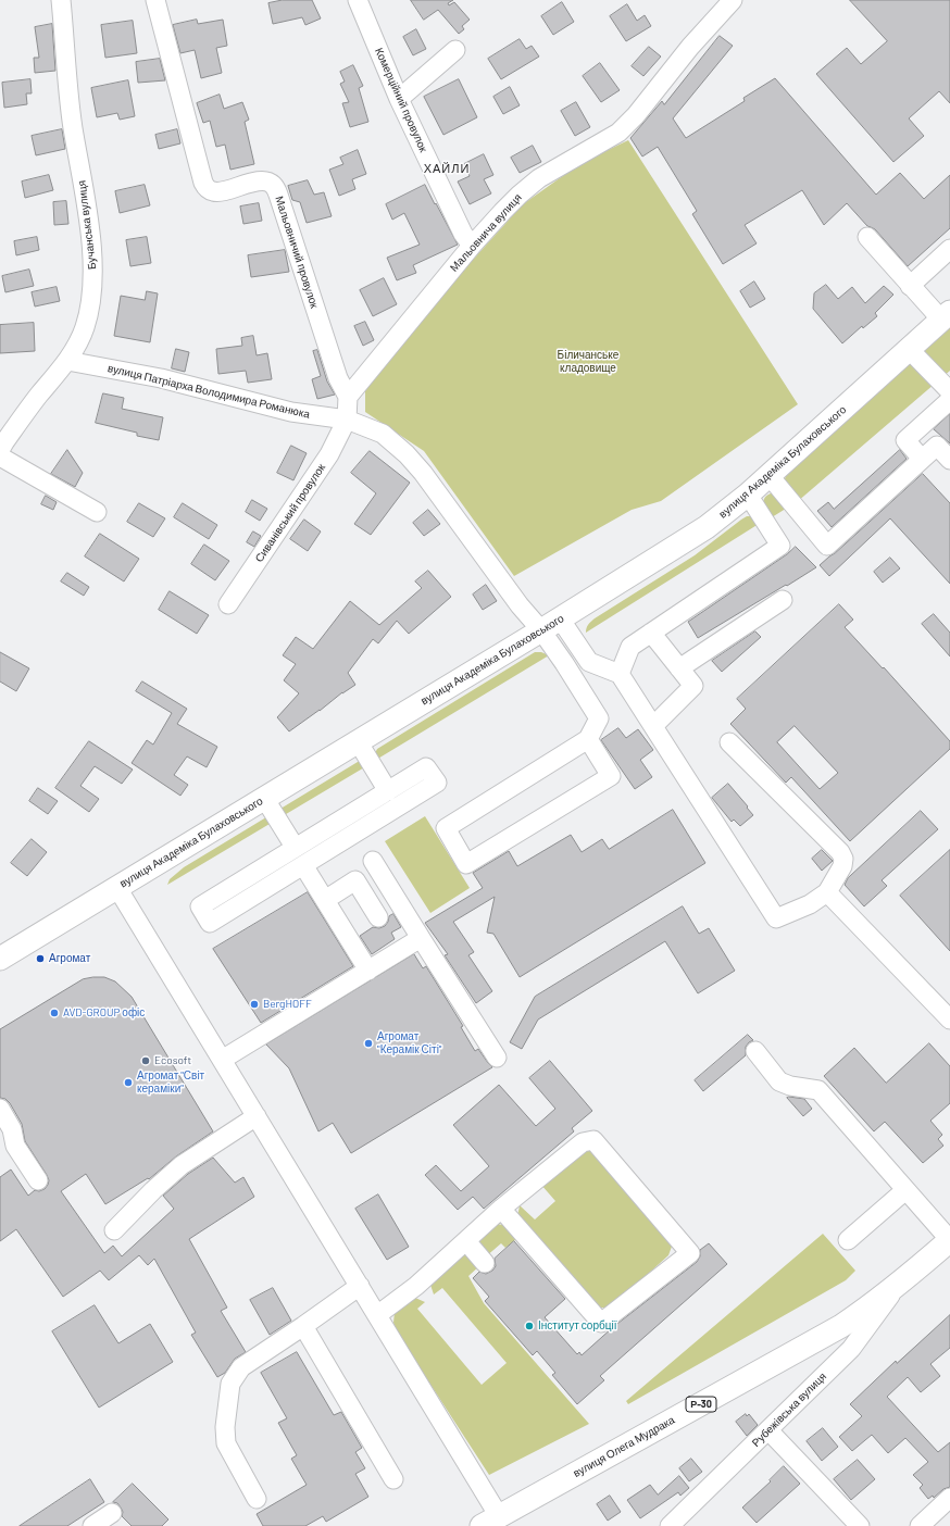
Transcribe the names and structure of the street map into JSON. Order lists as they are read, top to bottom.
{
  "streets": {
    "main road": ["вулиця Академіка Булаховського", "Р-30", "вулиця Олега Мудрака"],
    "street": [
      "Комерційний провулок",
      "Бучанська вулиця",
      "Мальовнича вулиця",
      "Мальовничий провулок",
      "вулиця Патріарха Володимира Романюка",
      "Сиванівський провулок",
      "Рубежівська вулиця"
    ]
  },
  "crossings": [
    ["Комерційний провулок", "Мальовнича вулиця"],
    ["Бучанська вулиця", "вулиця Патріарха Володимира Романюка"],
    ["Мальовнича вулиця", "Мальовничий провулок"],
    ["вулиця Патріарха Володимира Романюка", "вулиця Академіка Булаховського"],
    ["вулиця Патріарха Володимира Романюка", "Сиванівський провулок"],
    ["Р-30", "Рубежівська вулиця"],
    ["Р-30", "вулиця Олега Мудрака"],
    ["Рубежівська вулиця", "вулиця Олега Мудрака"]
  ],
  "districts": ["ХАЙЛИ"],
  "parks": ["Біличанське кладовище"],
  "places": [
    "Агромат",
    "BergHOFF",
    "AVD-GROUP офіс",
    "Агромат \"Керамік Сіті\"",
    "Ecosoft",
    "Агромат \"Світ кераміки\"",
    "Інститут сорбції"
  ]
}
